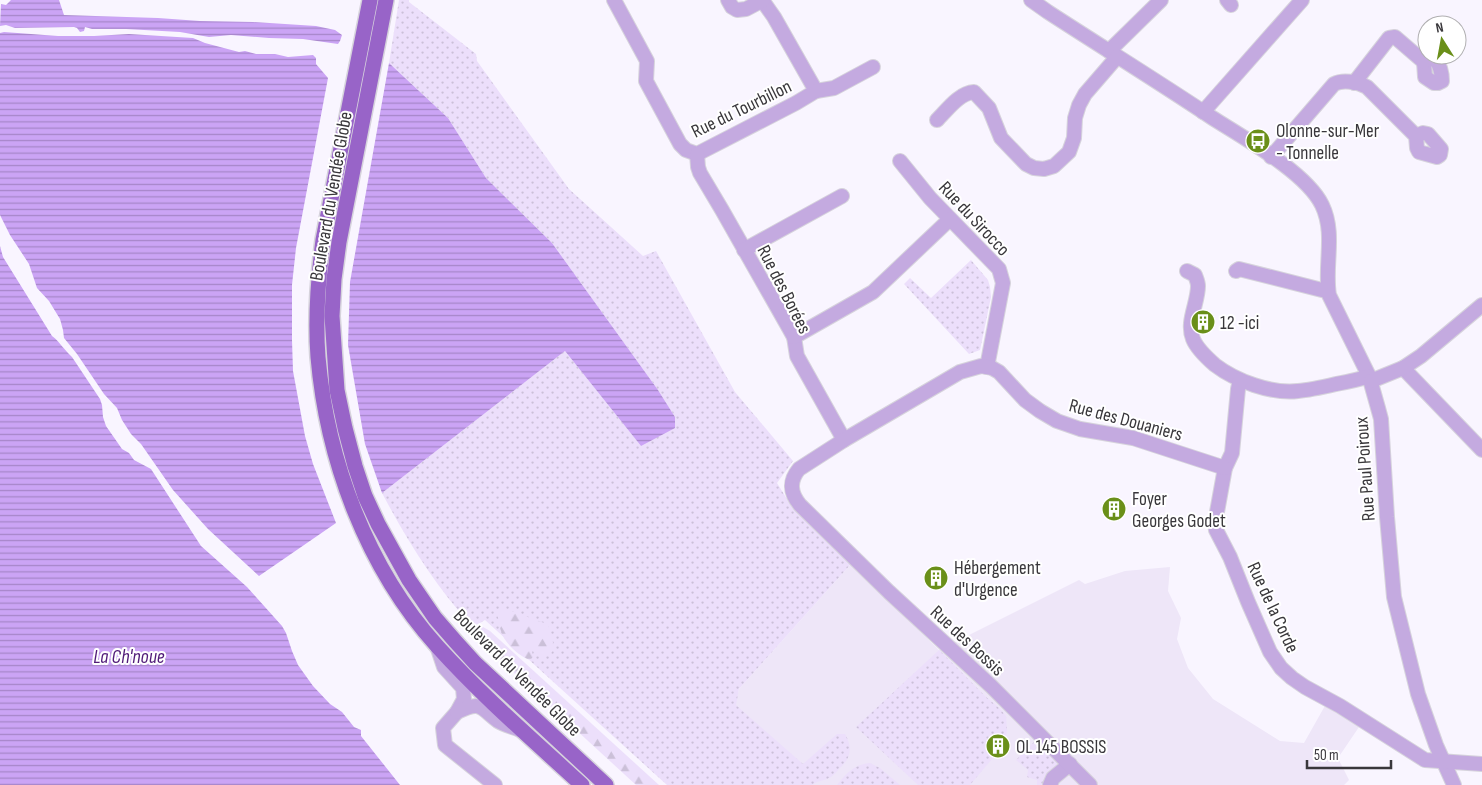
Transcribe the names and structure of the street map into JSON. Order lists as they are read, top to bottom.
{
  "streets": {
    "main road": ["Boulevard du Vendée Globe"],
    "street": [
      "Rue du Tourbillon",
      "Rue du Sirocco",
      "Rue des Borées",
      "Rue des Douaniers",
      "Rue Paul Poiroux",
      "Rue de la Corde",
      "Rue des Bossis"
    ]
  },
  "crossings": [
    ["Rue du Tourbillon", "Rue des Borées"],
    ["Rue du Sirocco", "Rue des Douaniers"],
    ["Rue des Borées", "Rue des Bossis"],
    ["Rue des Douaniers", "Rue de la Corde"],
    ["Rue Paul Poiroux", "Rue de la Corde"]
  ],
  "water": ["La Ch'noue"],
  "places": {
    "bus stop": ["Olonne-sur-Mer - Tonnelle"],
    "building": [
      "12 -ici",
      "Foyer Georges Godet",
      "Hébergement d'Urgence",
      "OL 145 BOSSIS"
    ]
  },
  "scale_bar": "50 m",
  "north": "top"
}
